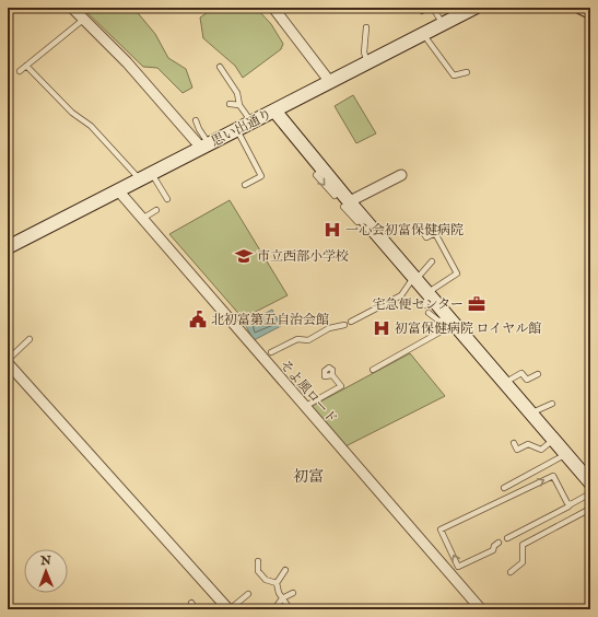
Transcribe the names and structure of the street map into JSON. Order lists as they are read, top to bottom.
{
  "streets": {
    "street": ["思い出通り", "そよ風ロード"]
  },
  "crossings": [
    ["思い出通り", "そよ風ロード"]
  ],
  "districts": ["初富"],
  "places": {
    "hospital": ["一心会初富保健病院", "初富保健病院 ロイヤル館"],
    "school or university": ["市立西部小学校"],
    "office": ["宅急便センター"],
    "public building": ["北初富第五自治会館"]
  },
  "north": "top"
}
